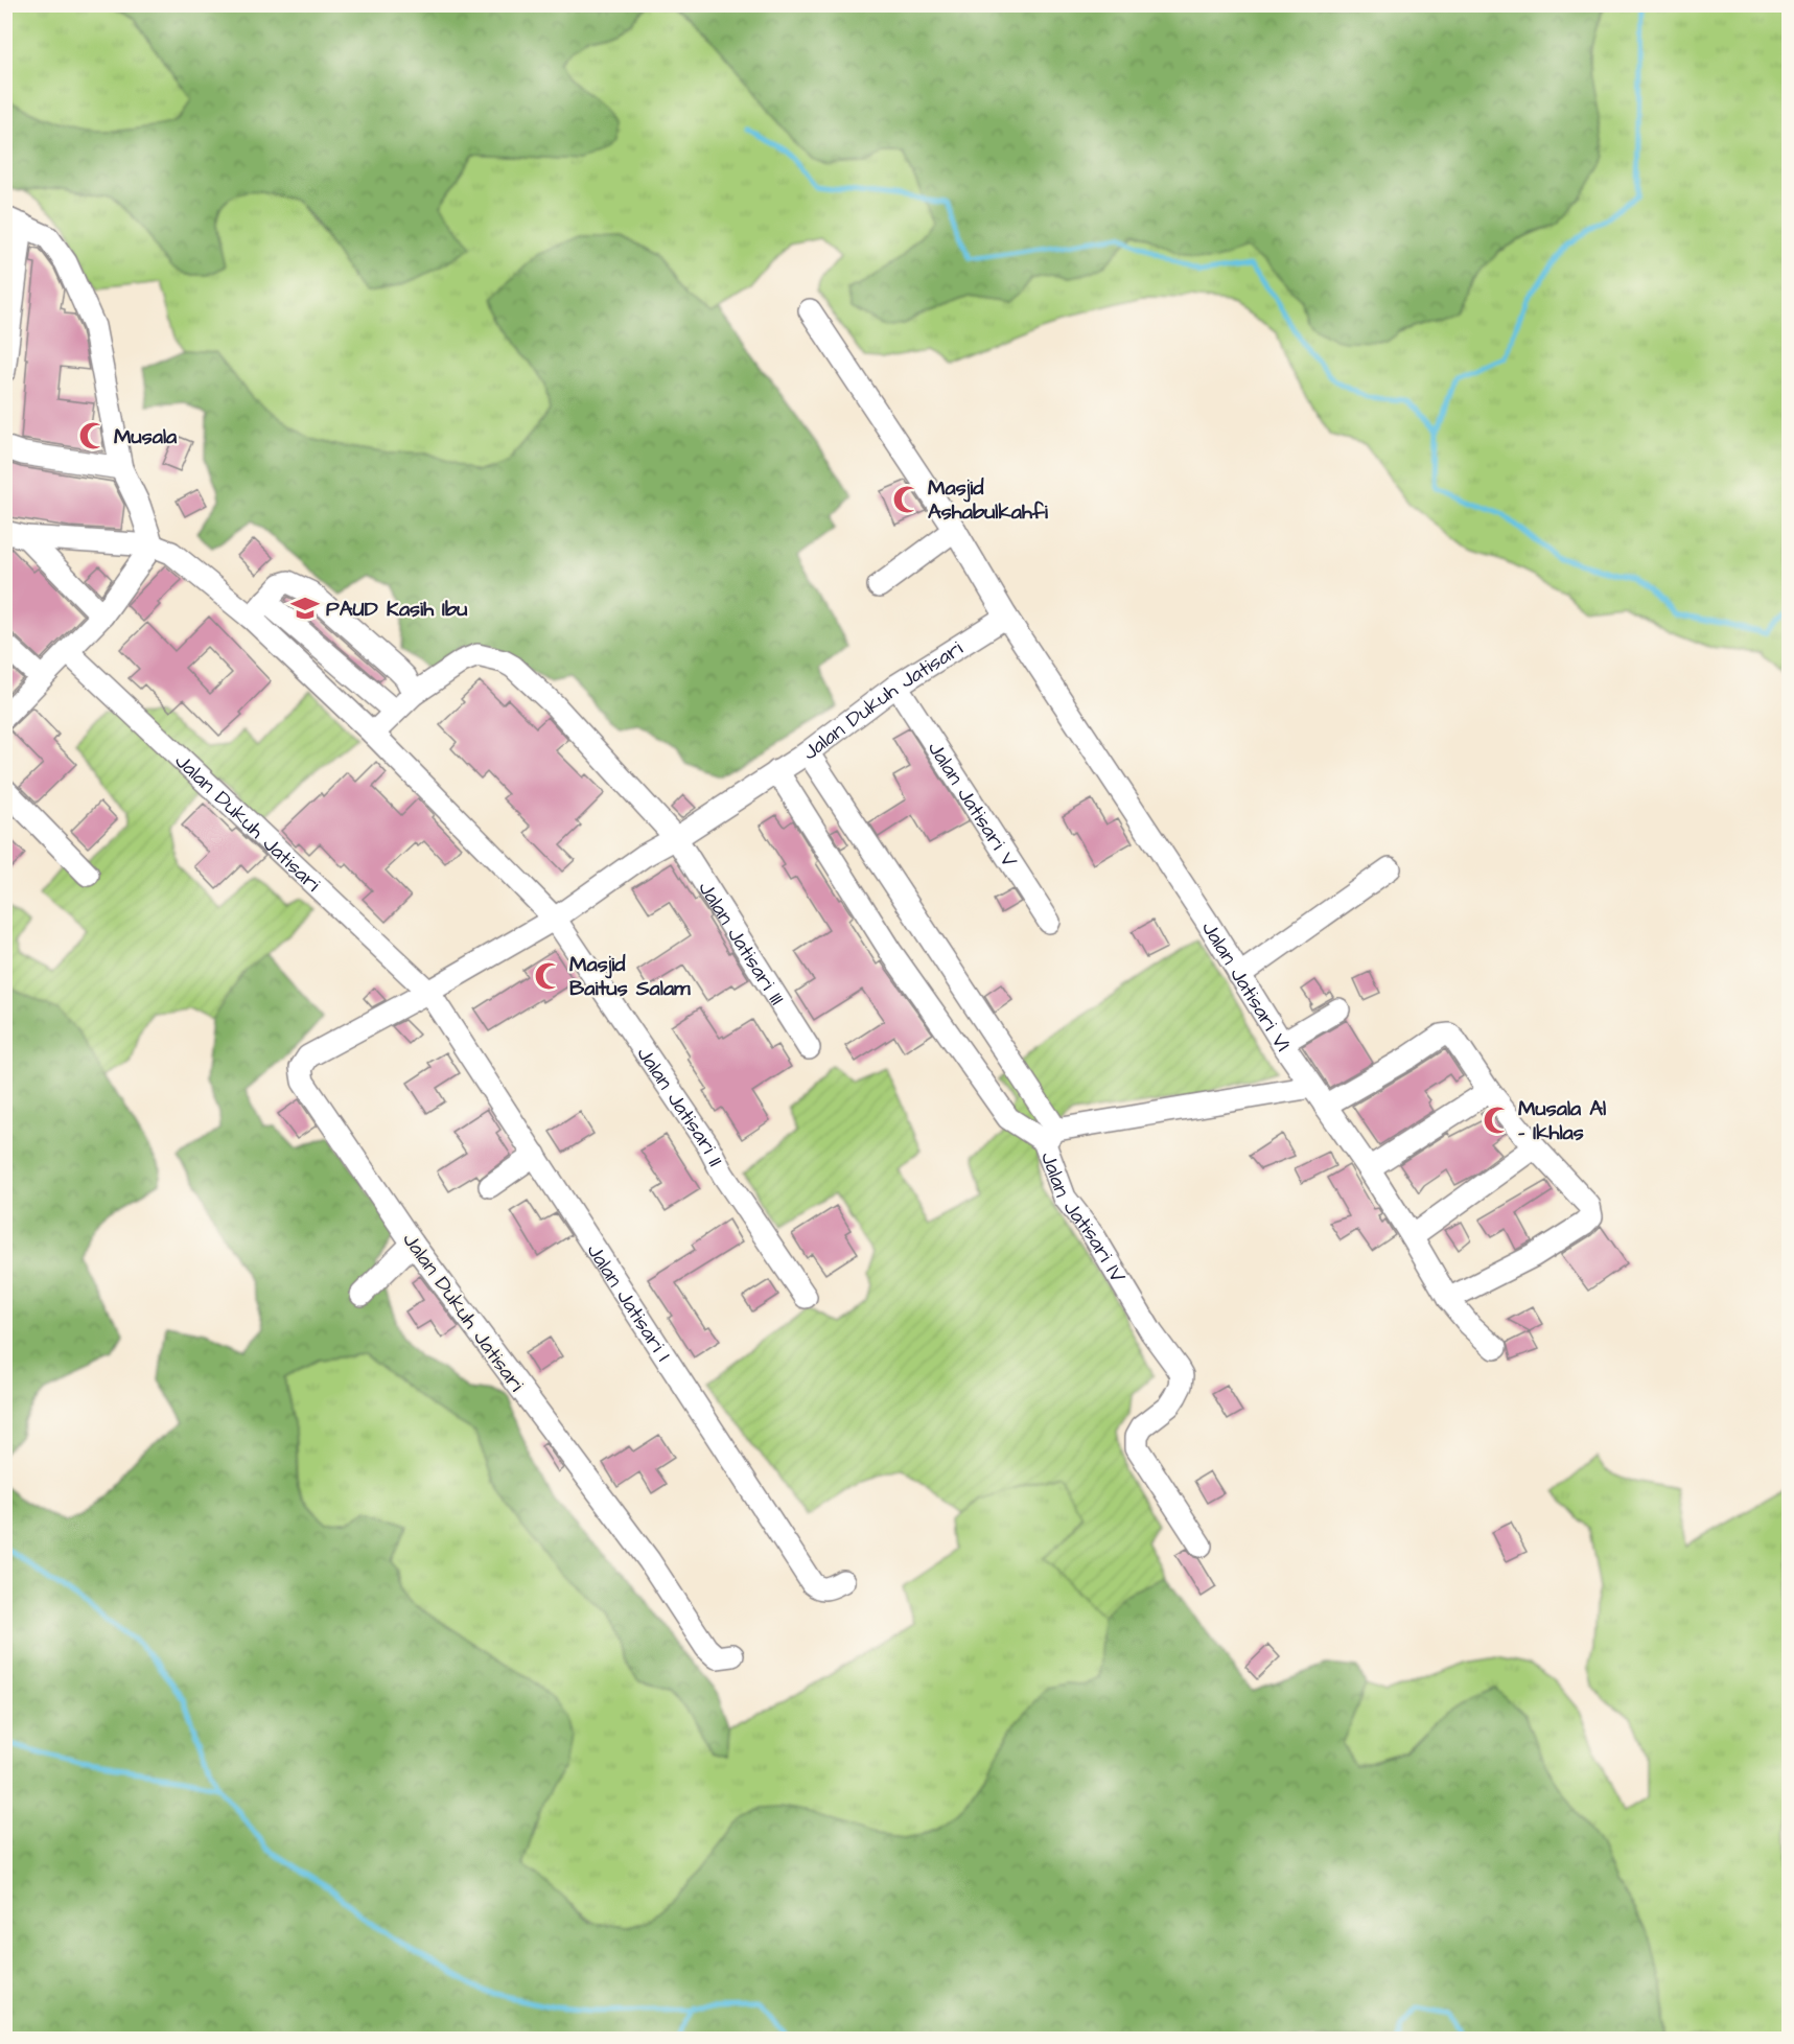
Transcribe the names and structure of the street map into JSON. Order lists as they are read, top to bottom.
{
  "streets": {
    "street": [
      "Jalan Dukuh Jatisari",
      "Jalan Jatisari V",
      "Jalan Jatisari III",
      "Jalan Jatisari VI",
      "Jalan Jatisari II",
      "Jalan Jatisari IV",
      "Jalan Jatisari I"
    ]
  },
  "crossings": [
    ["Jalan Dukuh Jatisari", "Jalan Jatisari V"],
    ["Jalan Dukuh Jatisari", "Jalan Jatisari III"],
    ["Jalan Dukuh Jatisari", "Jalan Jatisari VI"],
    ["Jalan Dukuh Jatisari", "Jalan Jatisari II"],
    ["Jalan Dukuh Jatisari", "Jalan Jatisari IV"],
    ["Jalan Dukuh Jatisari", "Jalan Jatisari I"]
  ],
  "places": {
    "mosque": [
      "Musala",
      "Masjid Ashabulkahfi",
      "Masjid Baitus Salam",
      "Musala Al - Ikhlas"
    ],
    "school or university": ["PAUD Kasih Ibu"]
  }
}
